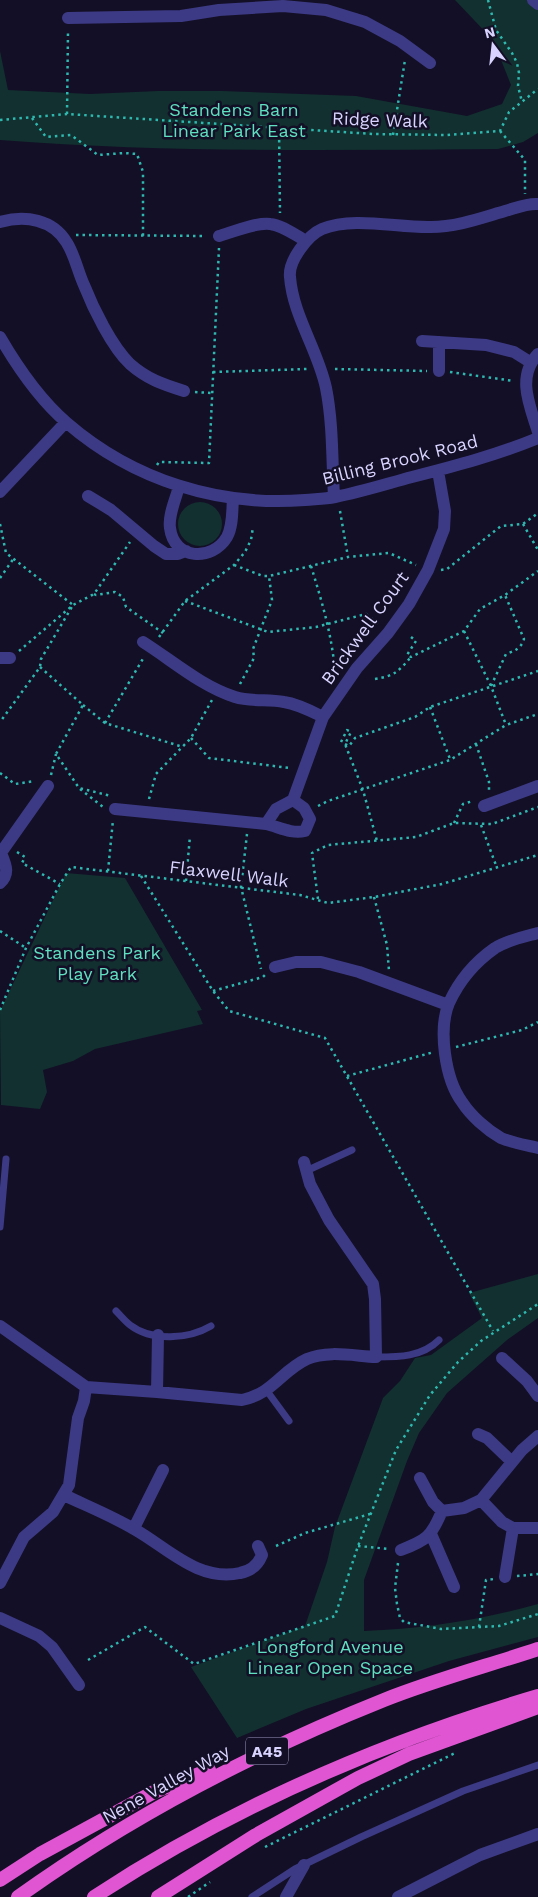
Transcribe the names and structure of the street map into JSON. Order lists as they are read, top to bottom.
{
  "streets": {
    "highway": ["A45", "Nene Valley Way"],
    "street": ["Billing Brook Road", "Brickwell Court"],
    "path": ["Ridge Walk", "Flaxwell Walk"]
  },
  "crossings": [
    ["Billing Brook Road", "Brickwell Court"]
  ],
  "parks": ["Standens Barn Linear Park East", "Standens Park Play Park", "Longford Avenue Linear Open Space"],
  "north": "top"
}
